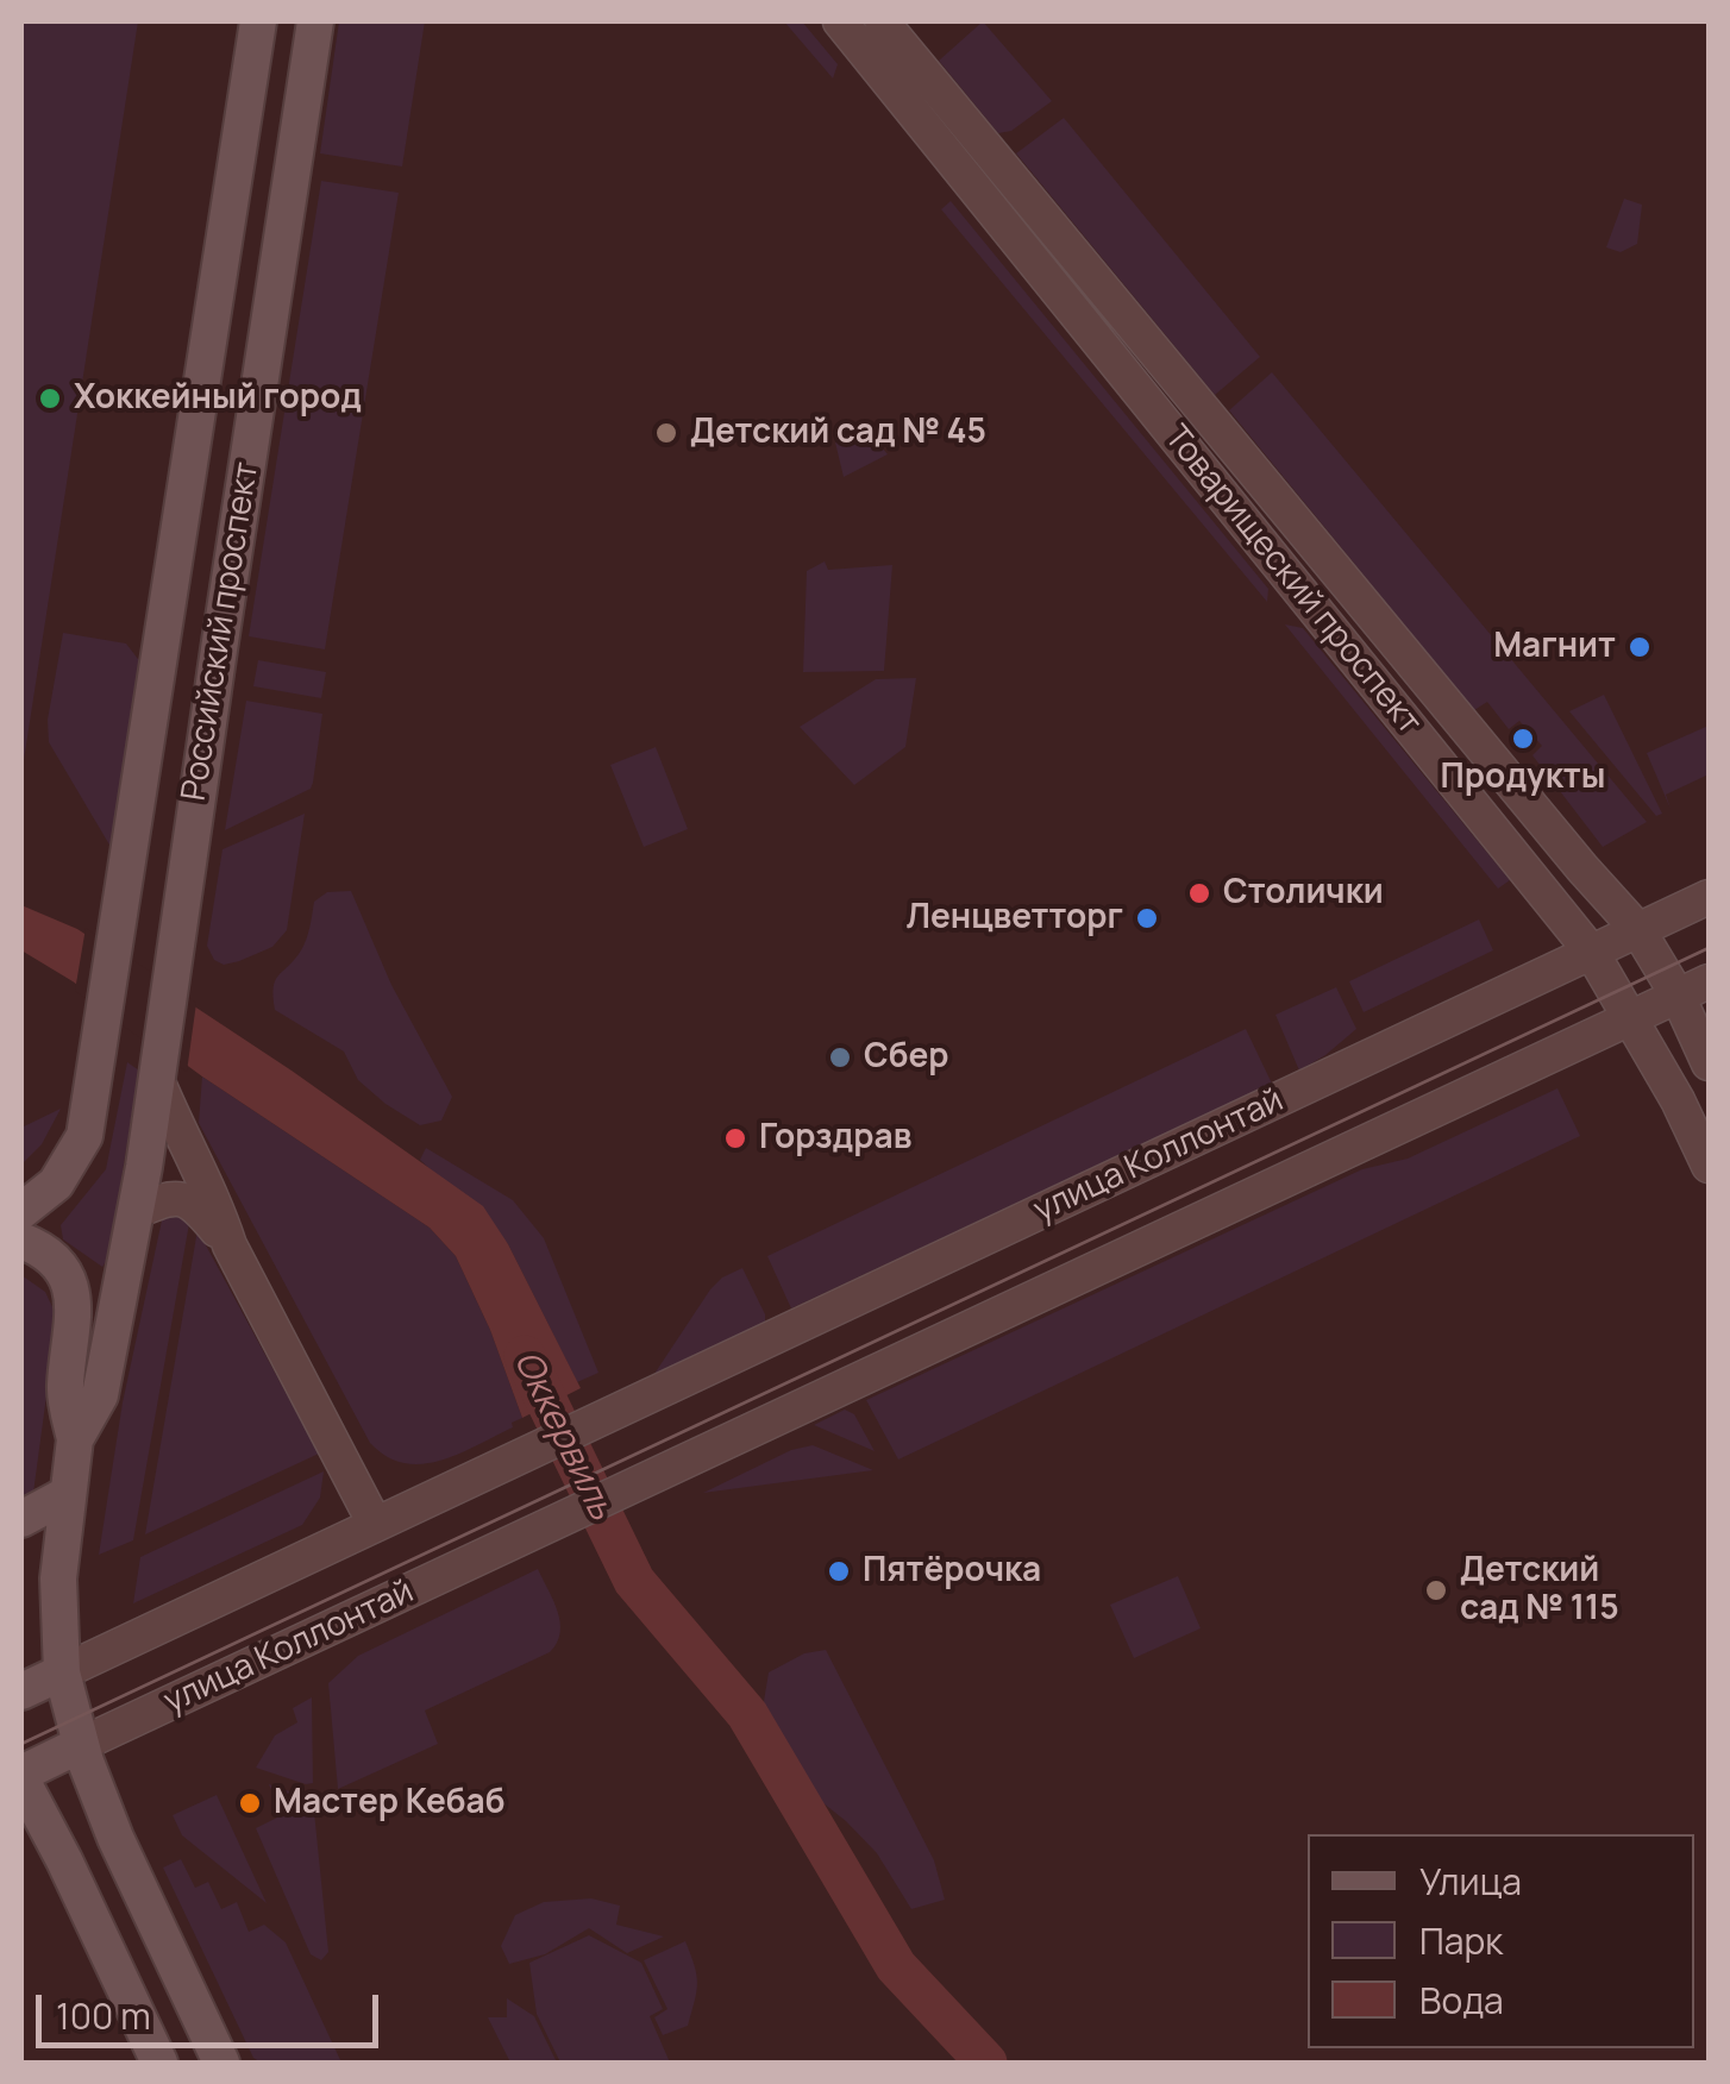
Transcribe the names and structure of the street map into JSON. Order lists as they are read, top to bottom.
{
  "streets": {
    "main road": ["Товарищеский проспект", "Российский проспект", "улица Коллонтай"]
  },
  "crossings": [
    ["Товарищеский проспект", "улица Коллонтай"]
  ],
  "water": ["Оккервиль"],
  "places": [
    "Хоккейный город",
    "Детский сад № 45",
    "Магнит",
    "Продукты",
    "Столички",
    "Ленцветторг",
    "Сбер",
    "Горздрав",
    "Пятёрочка",
    "Детский сад № 115",
    "Мастер Кебаб"
  ],
  "legend": ["Улица", "Парк", "Вода"],
  "scale_bar": "100 m"
}
